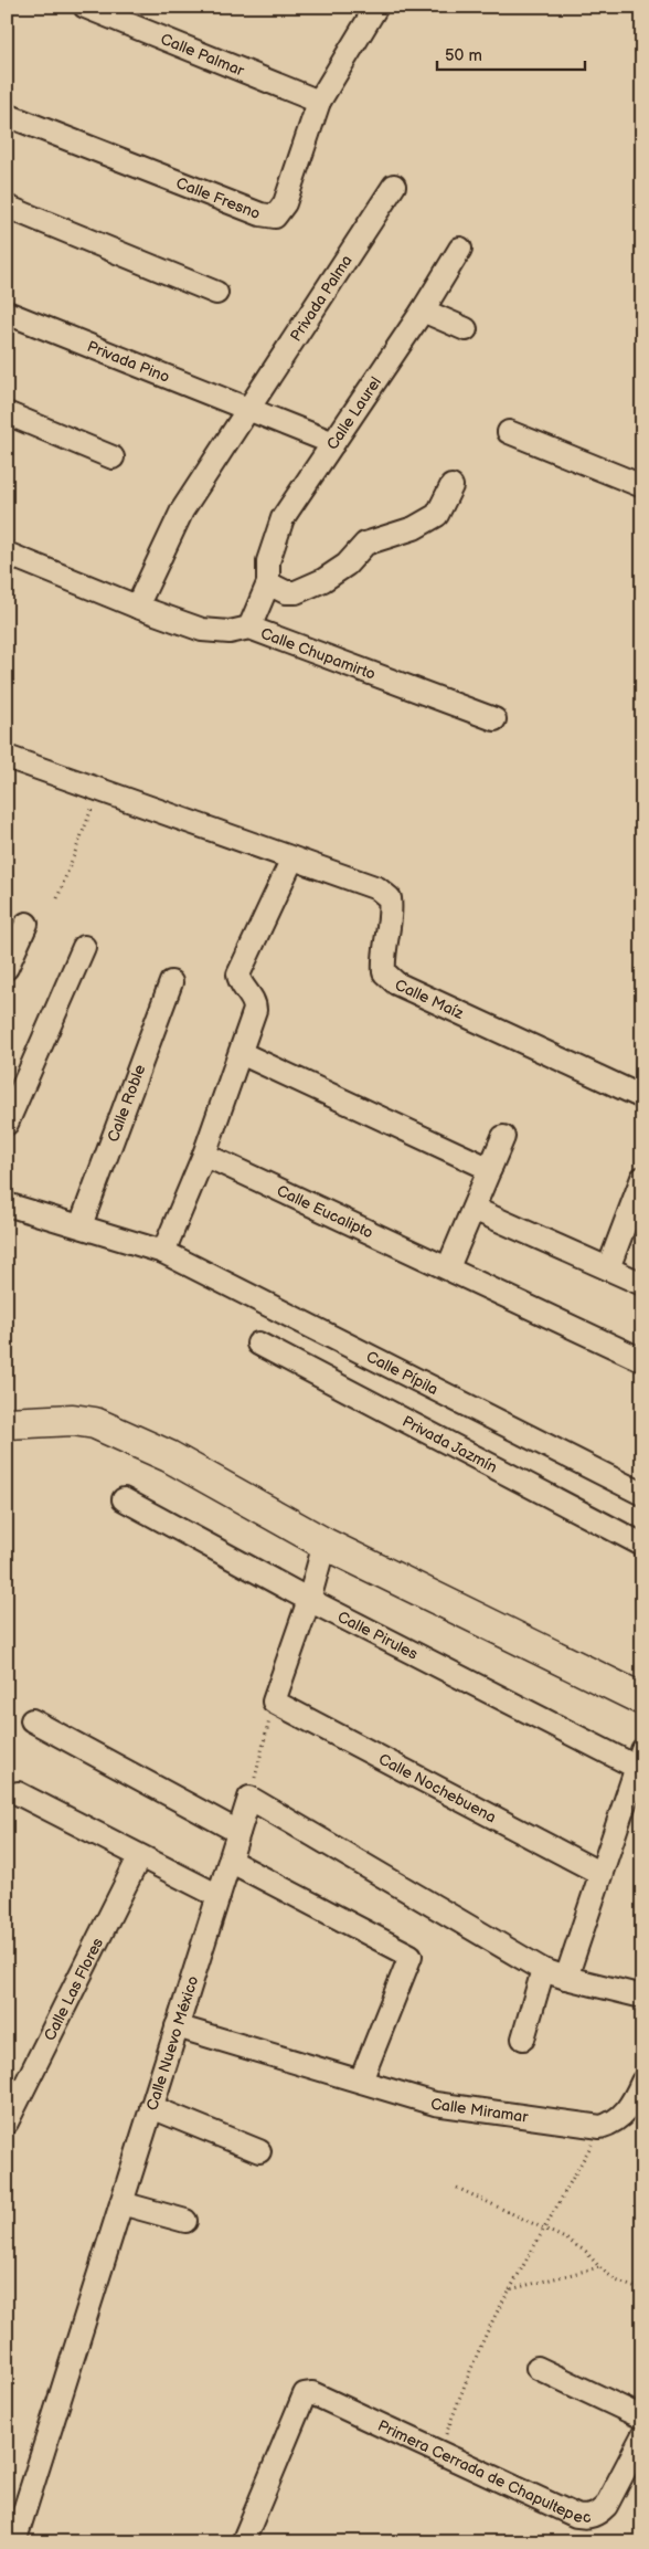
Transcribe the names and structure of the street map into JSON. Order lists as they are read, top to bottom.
{
  "streets": {
    "street": [
      "Calle Palmar",
      "Calle Fresno",
      "Privada Palma",
      "Privada Pino",
      "Calle Laurel",
      "Calle Chupamirto",
      "Calle Maíz",
      "Calle Roble",
      "Calle Eucalipto",
      "Calle Pípila",
      "Privada Jazmín",
      "Calle Pirules",
      "Calle Nochebuena",
      "Calle Las Flores",
      "Calle Nuevo México",
      "Calle Miramar",
      "Primera Cerrada de Chapultepec"
    ]
  },
  "crossings": [
    ["Calle Palmar", "Calle Fresno"],
    ["Privada Palma", "Privada Pino"],
    ["Privada Palma", "Calle Chupamirto"],
    ["Privada Pino", "Calle Laurel"],
    ["Calle Laurel", "Calle Chupamirto"],
    ["Calle Roble", "Calle Pípila"],
    ["Calle Nuevo México", "Calle Miramar"]
  ],
  "scale_bar": "50 m"
}
